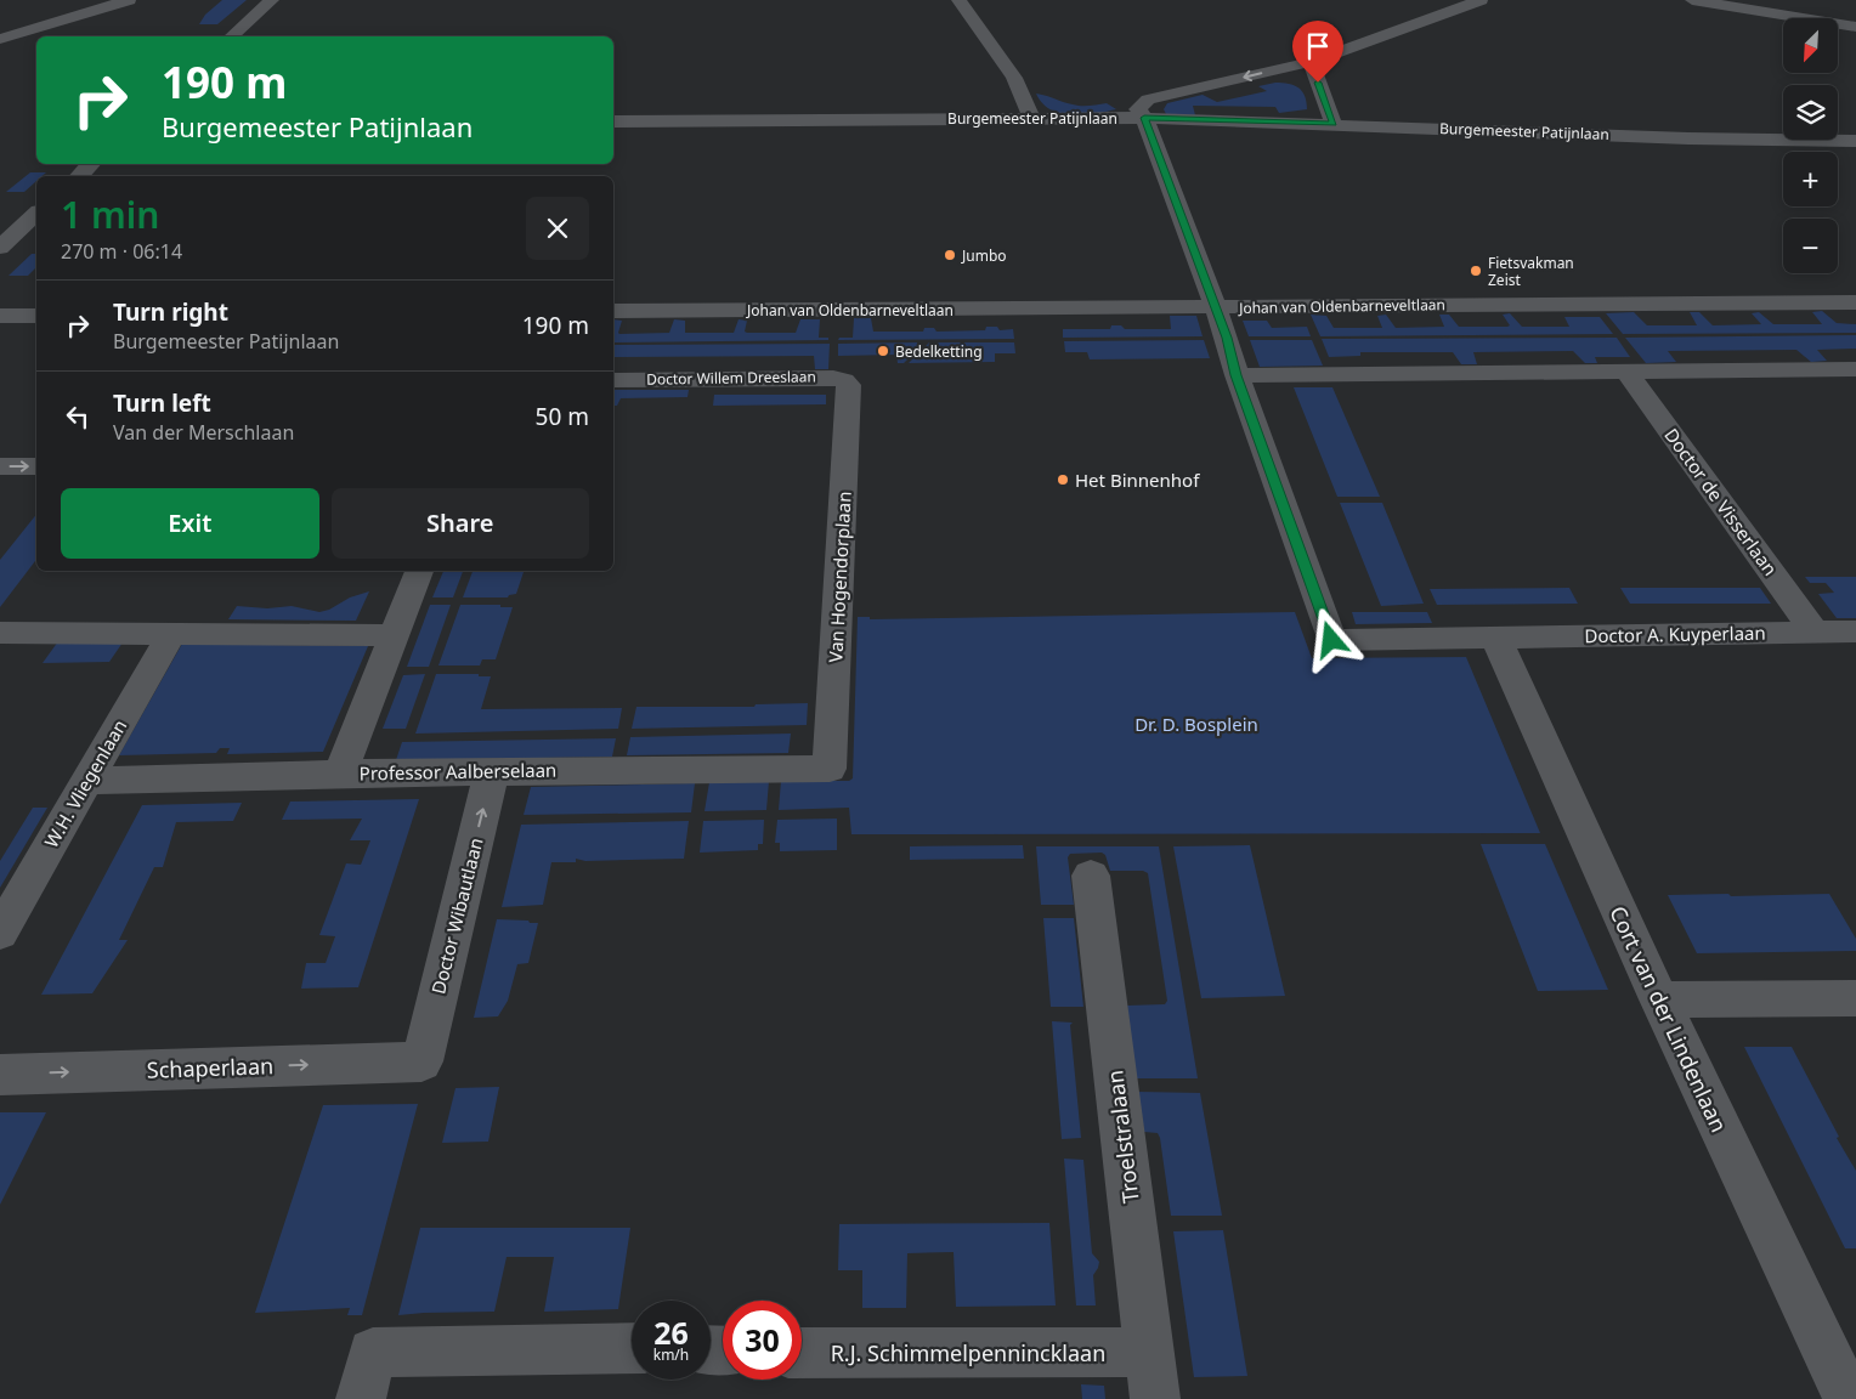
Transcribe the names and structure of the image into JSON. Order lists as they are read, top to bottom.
{
  "streets": {
    "street": [
      "Burgemeester Patijnlaan",
      "Johan van Oldenbarneveltlaan",
      "Doctor Willem Dreeslaan",
      "Doctor de Visserlaan",
      "Van Hogendorplaan",
      "Doctor A. Kuyperlaan",
      "Professor Aalberselaan",
      "W.H. Vliegenlaan",
      "Doctor Wibautlaan",
      "Cort van der Lindenlaan",
      "Schaperlaan",
      "Troelstralaan",
      "R.J. Schimmelpennincklaan"
    ]
  },
  "crossings": [
    ["Doctor Willem Dreeslaan", "Van Hogendorplaan"],
    ["Doctor de Visserlaan", "Doctor A. Kuyperlaan"],
    ["Van Hogendorplaan", "Professor Aalberselaan"],
    ["Doctor A. Kuyperlaan", "Cort van der Lindenlaan"],
    ["Professor Aalberselaan", "W.H. Vliegenlaan"],
    ["Professor Aalberselaan", "Doctor Wibautlaan"],
    ["Doctor Wibautlaan", "Schaperlaan"],
    ["Troelstralaan", "R.J. Schimmelpennincklaan"]
  ],
  "one_way": ["Doctor Wibautlaan", "Schaperlaan"],
  "parks": ["Dr. D. Bosplein"],
  "places": [
    "Jumbo",
    "Fietsvakman Zeist",
    "Bedelketting",
    "Het Binnenhof"
  ],
  "north": "bottom left",
  "page": {
    "map_buttons": ["+", "−"],
    "turn": ["190 m", "Burgemeester Patijnlaan"],
    "heading": ["1 min", "270 m · 06:14"],
    "list": [
      {
        "name": "Turn right",
        "note": "Burgemeester Patijnlaan",
        "value": "190 m"
      },
      {
        "name": "Turn left",
        "note": "Van der Merschlaan",
        "value": "50 m"
      }
    ],
    "buttons": ["Exit", "Share"],
    "speed": "26 km/h",
    "limit": "30"
  }
}
